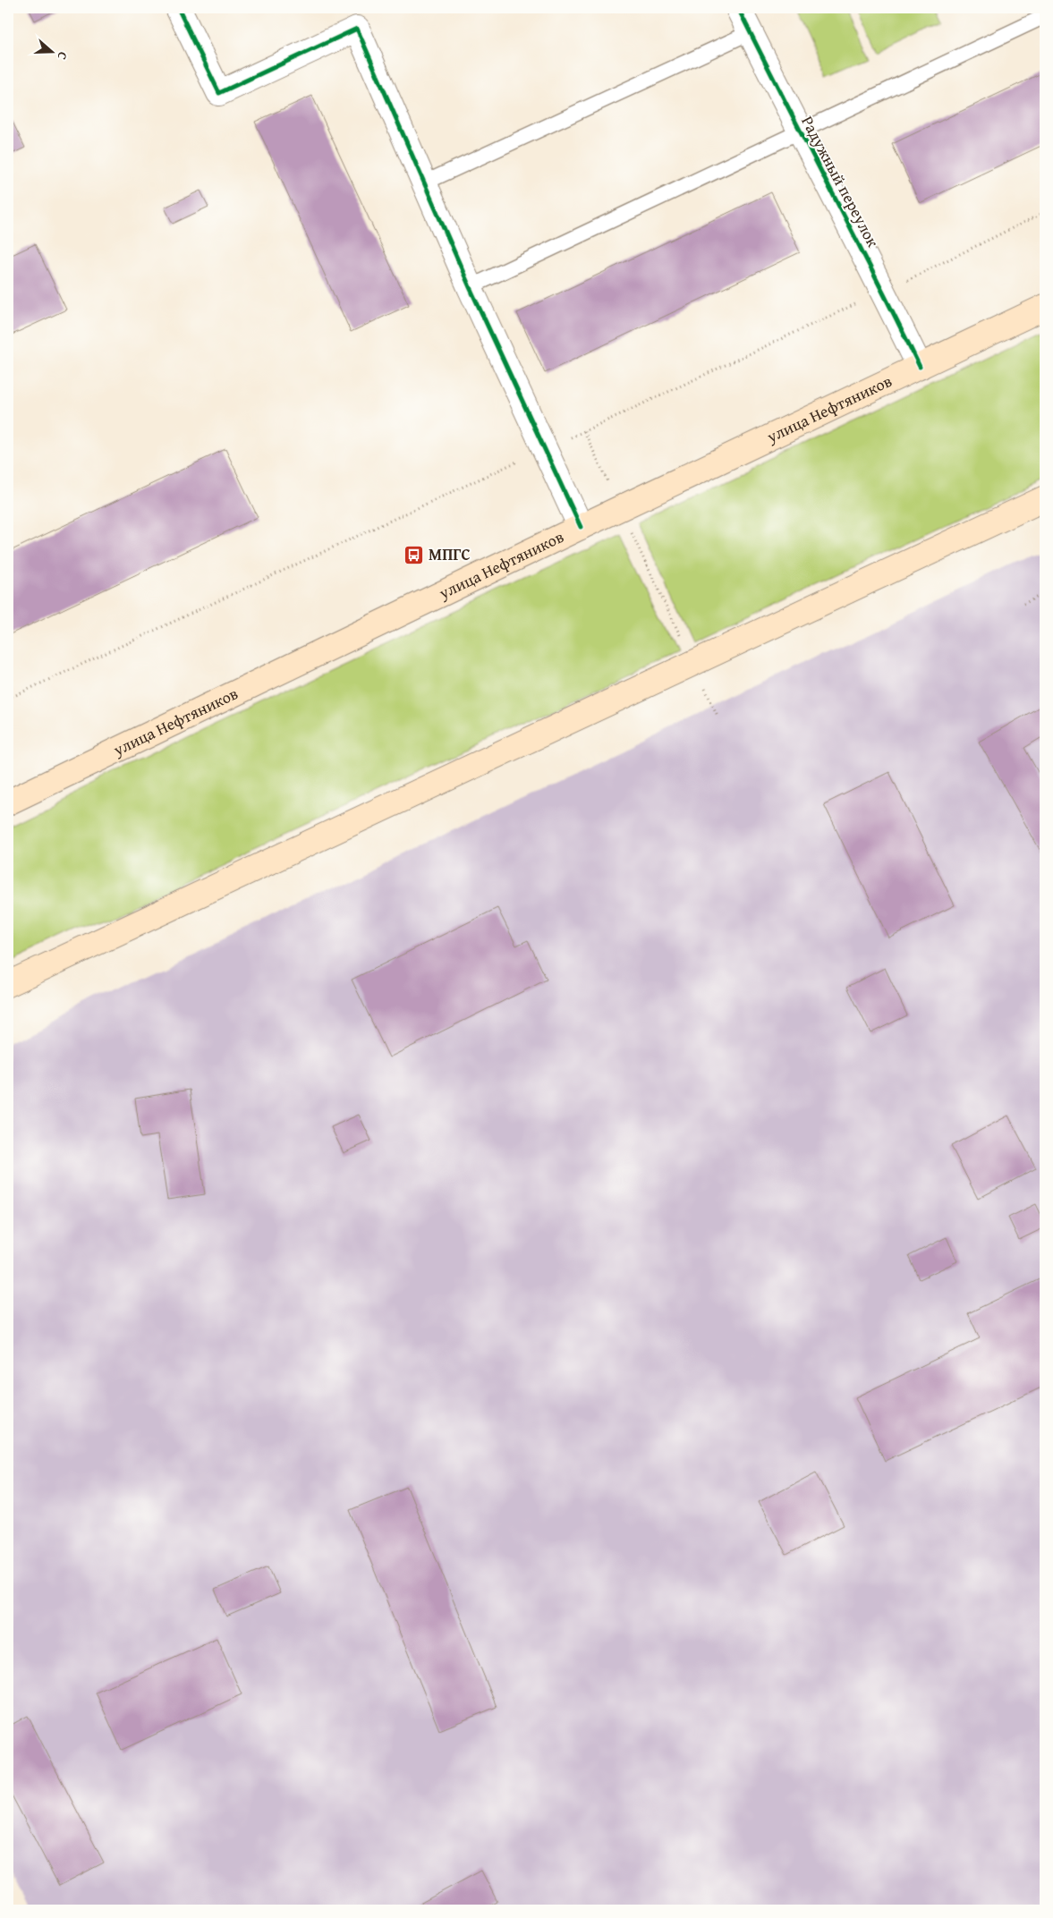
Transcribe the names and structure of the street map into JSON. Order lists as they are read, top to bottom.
{
  "streets": {
    "main road": ["улица Нефтяников"],
    "street": ["Радужный переулок"]
  },
  "crossings": [
    ["Радужный переулок", "улица Нефтяников"]
  ],
  "places": {
    "bus stop": ["МПГС"]
  },
  "north": "right"
}
